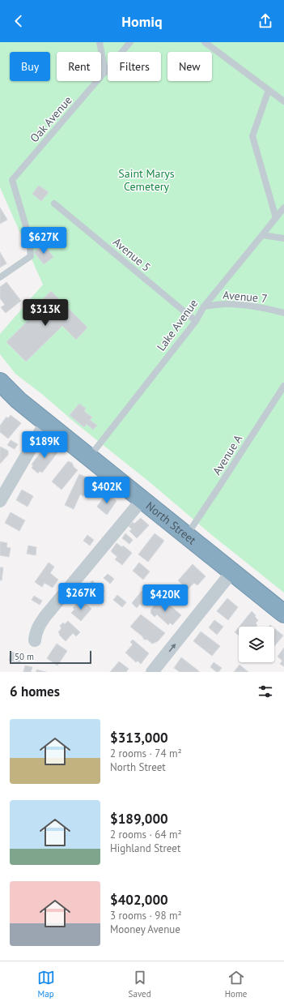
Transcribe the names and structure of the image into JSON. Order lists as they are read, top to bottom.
{
  "streets": {
    "highway": ["North Street"],
    "lane": [
      "Oak Avenue",
      "Avenue 5",
      "Avenue 7",
      "Lake Avenue",
      "Avenue A"
    ]
  },
  "crossings": [
    ["Avenue 5", "Lake Avenue"],
    ["Avenue 7", "Lake Avenue"],
    ["Lake Avenue", "North Street"],
    ["Avenue A", "North Street"]
  ],
  "parks": ["Saint Marys Cemetery"],
  "scale_bar": "50 m",
  "page": {
    "header": "Homiq",
    "chip": [
      "Buy",
      "Rent",
      "Filters",
      "New"
    ],
    "price": [
      "$627K",
      "$313K",
      "$189K",
      "$402K",
      "$267K",
      "$420K"
    ],
    "scale": "50 m",
    "heading": "6 homes",
    "list": [
      {
        "name": "$313,000",
        "note": "2 rooms · 74 m² · North Street"
      },
      {
        "name": "$189,000",
        "note": "2 rooms · 64 m² · Highland Street"
      },
      {
        "name": "$402,000",
        "note": "3 rooms · 98 m² · Mooney Avenue"
      }
    ],
    "tabs": ["Map", "Saved", "Home"]
  }
}
